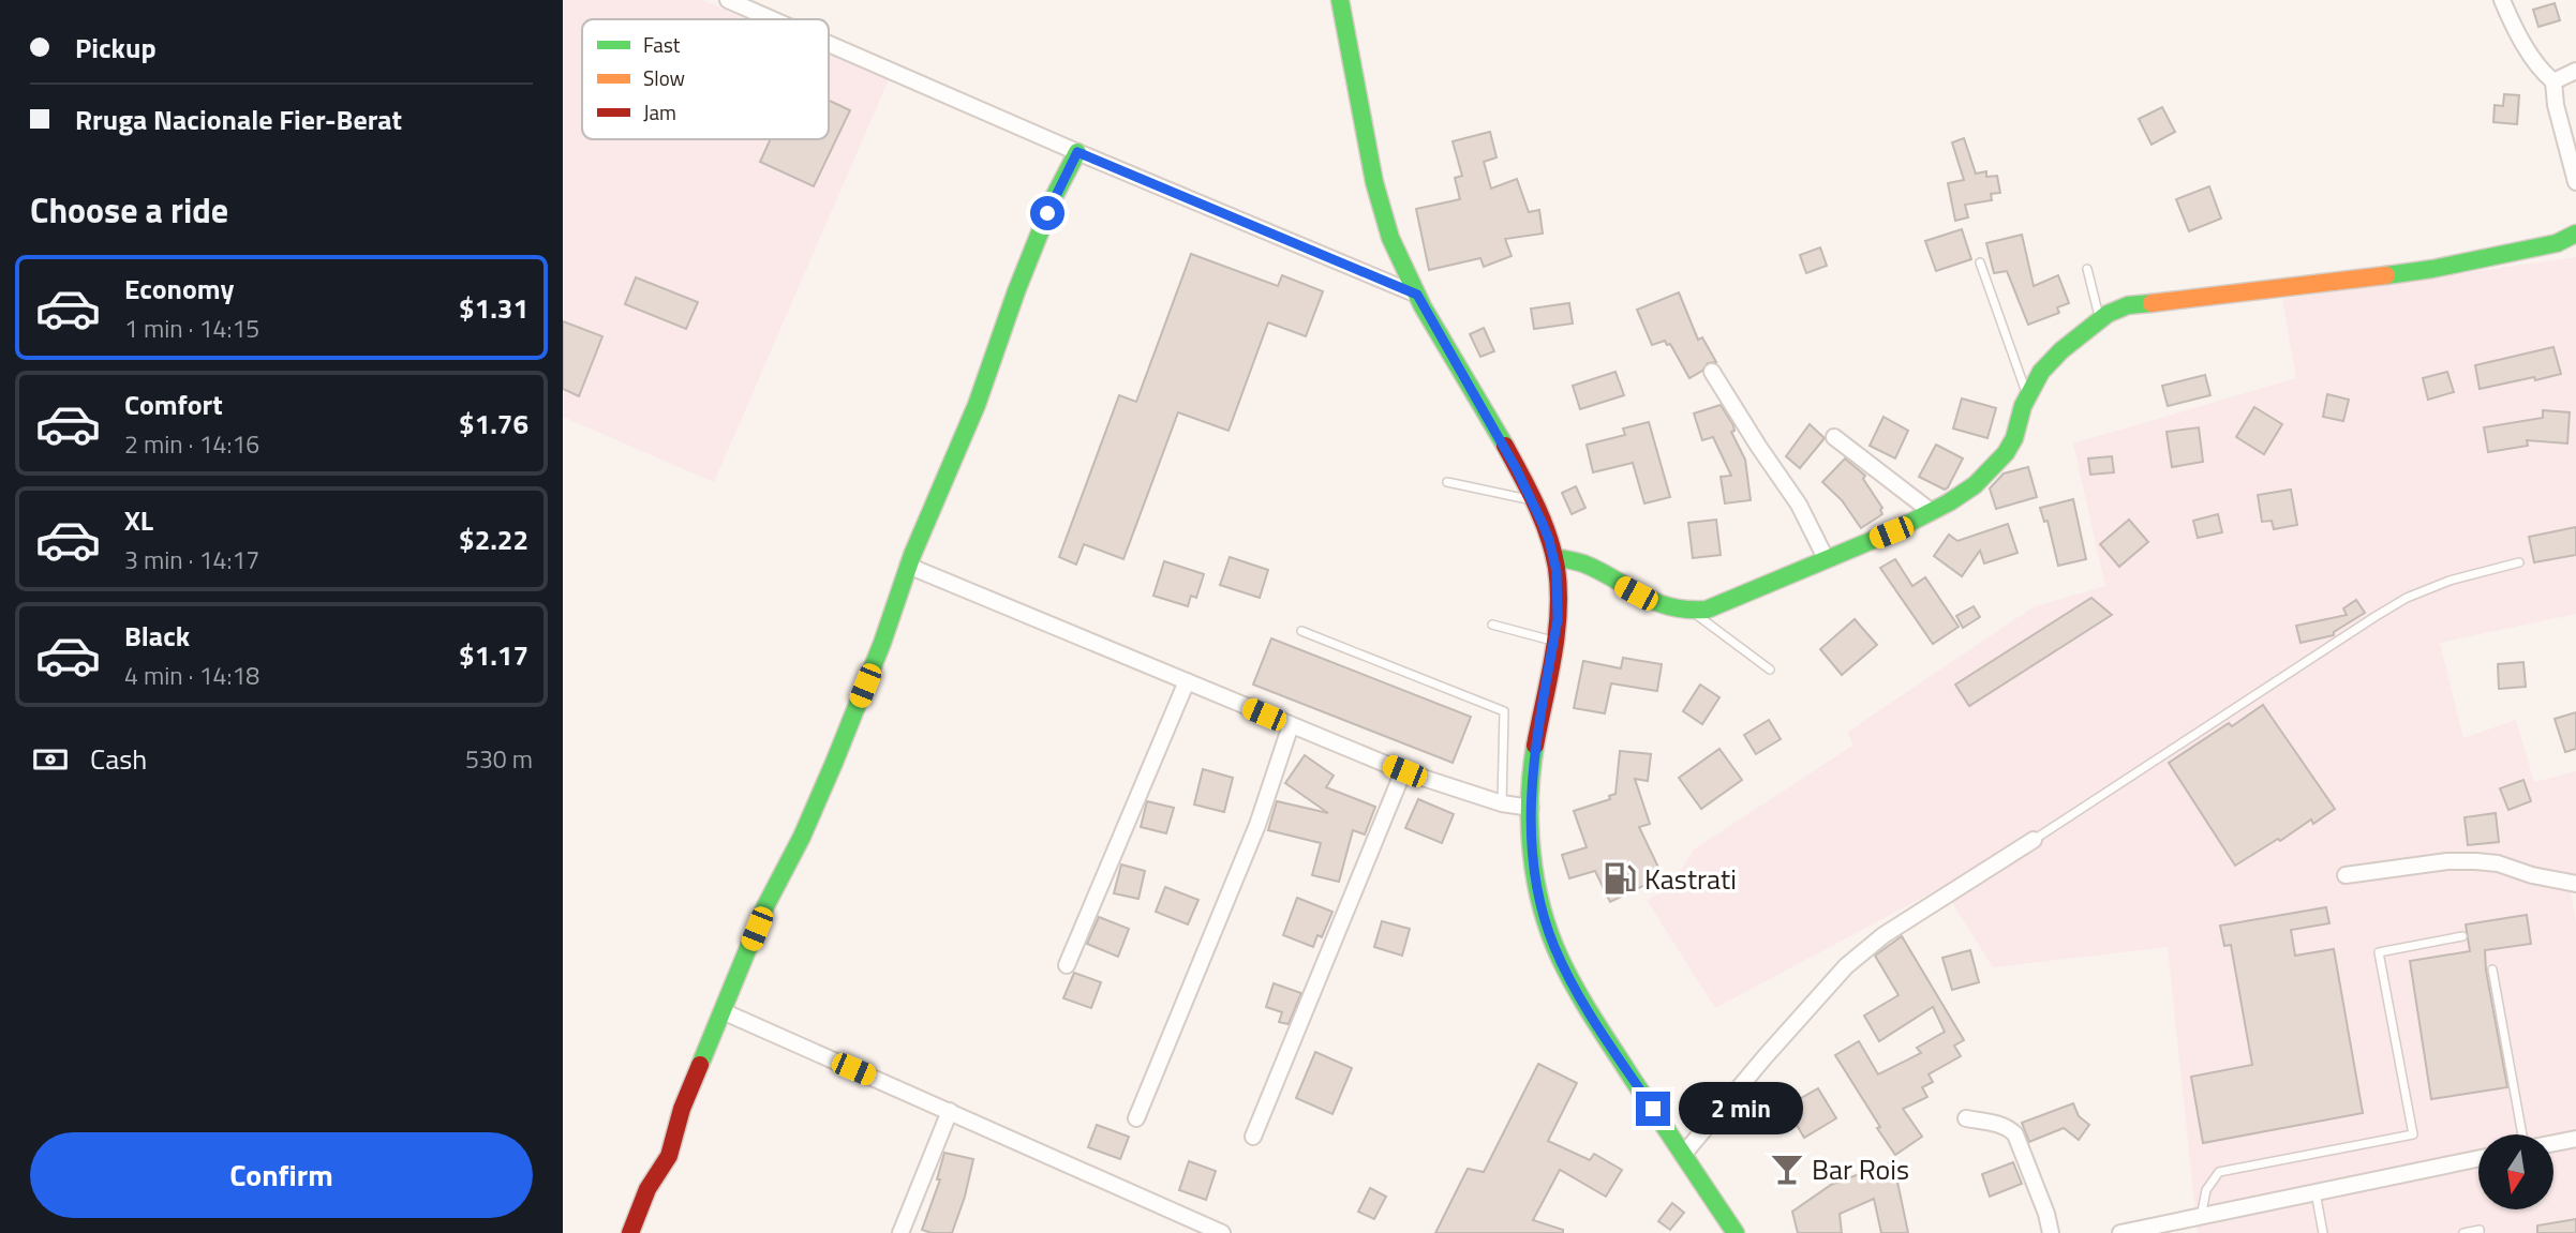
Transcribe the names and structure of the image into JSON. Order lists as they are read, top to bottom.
{
  "places": {
    "fuel station": ["Kastrati"],
    "bar": ["Bar Rois"]
  },
  "legend": ["Fast", "Slow", "Jam"],
  "north": "bottom",
  "page": {
    "banner": ["Pickup", "Rruga Nacionale Fier-Berat"],
    "heading": "Choose a ride",
    "list": [
      {
        "name": "Economy",
        "note": "1 min · 14:15",
        "value": "$1.31"
      },
      {
        "name": "Comfort",
        "note": "2 min · 14:16",
        "value": "$1.76"
      },
      {
        "name": "XL",
        "note": "3 min · 14:17",
        "value": "$2.22"
      },
      {
        "name": "Black",
        "note": "4 min · 14:18",
        "value": "$1.17"
      }
    ],
    "pay": ["Cash", "530 m"],
    "bubble": "2 min",
    "buttons": "Confirm"
  }
}
